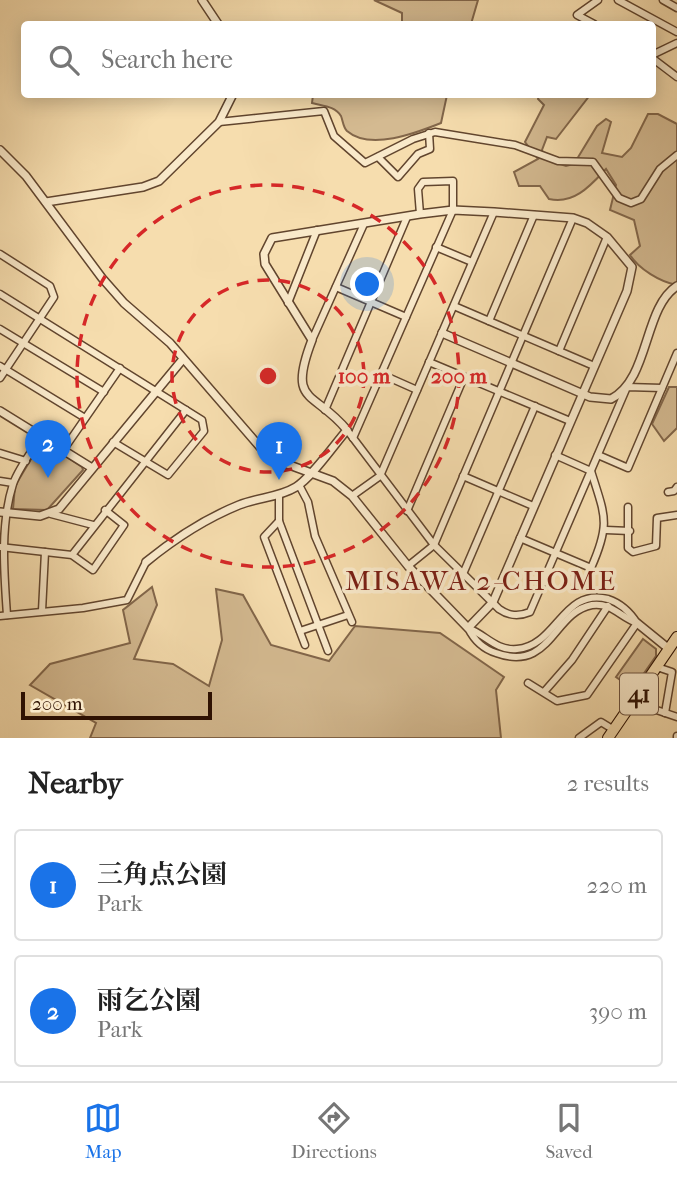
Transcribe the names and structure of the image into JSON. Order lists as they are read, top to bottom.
{
  "streets": {
    "main road": ["41"]
  },
  "districts": ["MISAWA 2-CHOME"],
  "scale_bar": "200 m",
  "page": {
    "search": "Search here",
    "pins": ["2", "1"],
    "scale": "200 m",
    "heading": ["Nearby", "2 results"],
    "list": [
      {
        "mark": "1",
        "name": "三角点公園",
        "note": "Park",
        "value": "220 m"
      },
      {
        "mark": "2",
        "name": "雨乞公園",
        "note": "Park",
        "value": "390 m"
      }
    ],
    "nav": ["Map", "Directions", "Saved"]
  },
  "rings": ["100 m", "200 m"]
}
